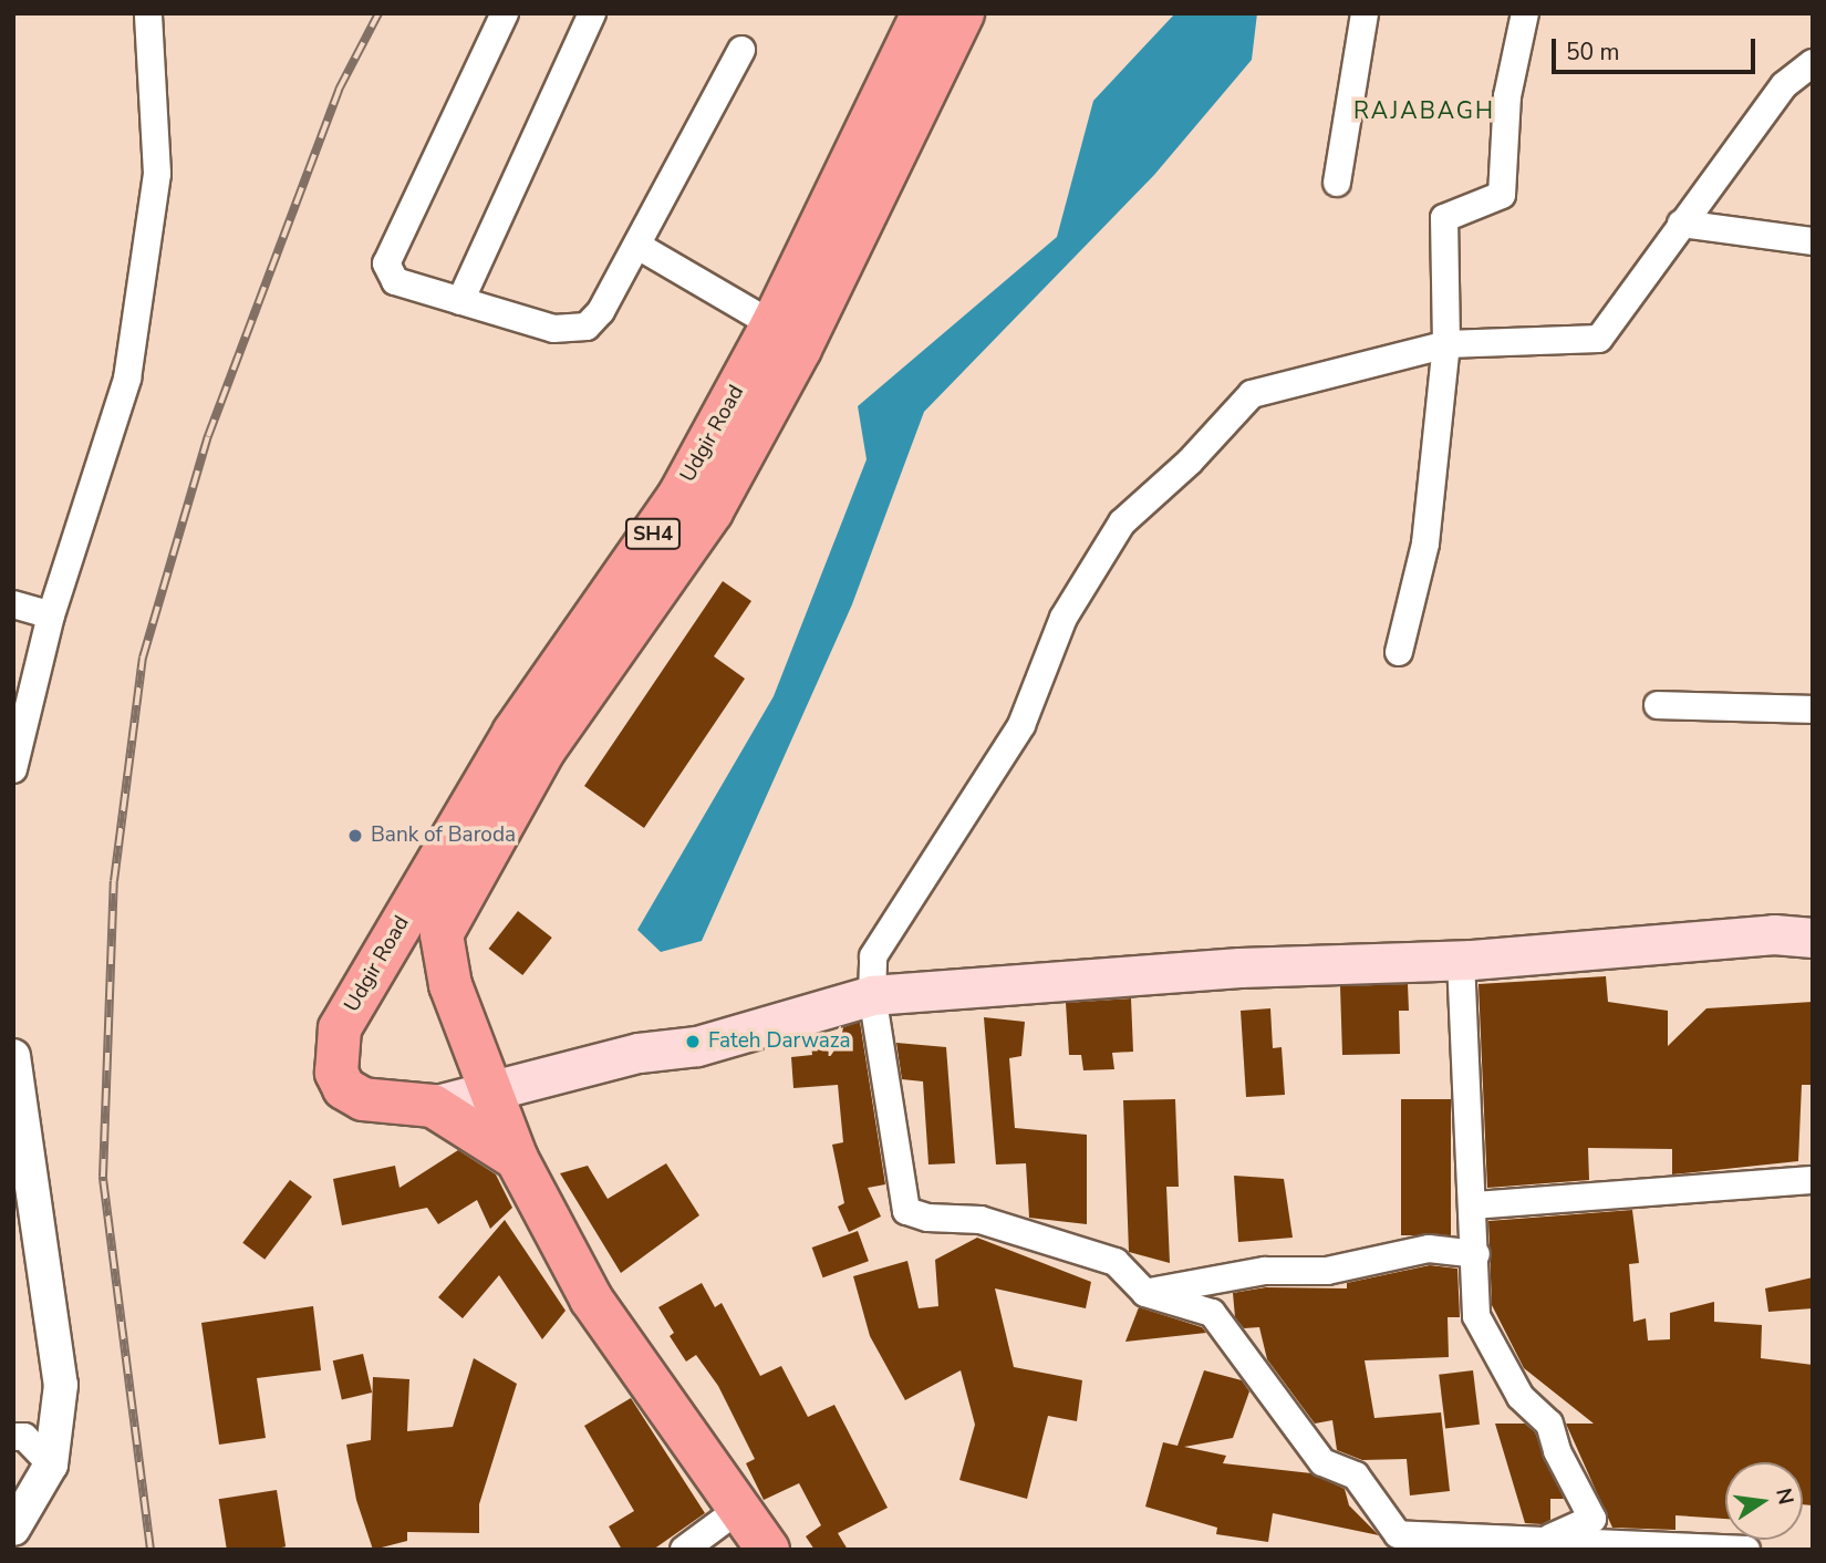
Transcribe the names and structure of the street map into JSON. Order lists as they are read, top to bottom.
{
  "streets": {
    "highway": ["Udgir Road", "SH4"]
  },
  "districts": ["RAJABAGH"],
  "places": ["Bank of Baroda", "Fateh Darwaza"],
  "scale_bar": "50 m",
  "north": "right"
}
